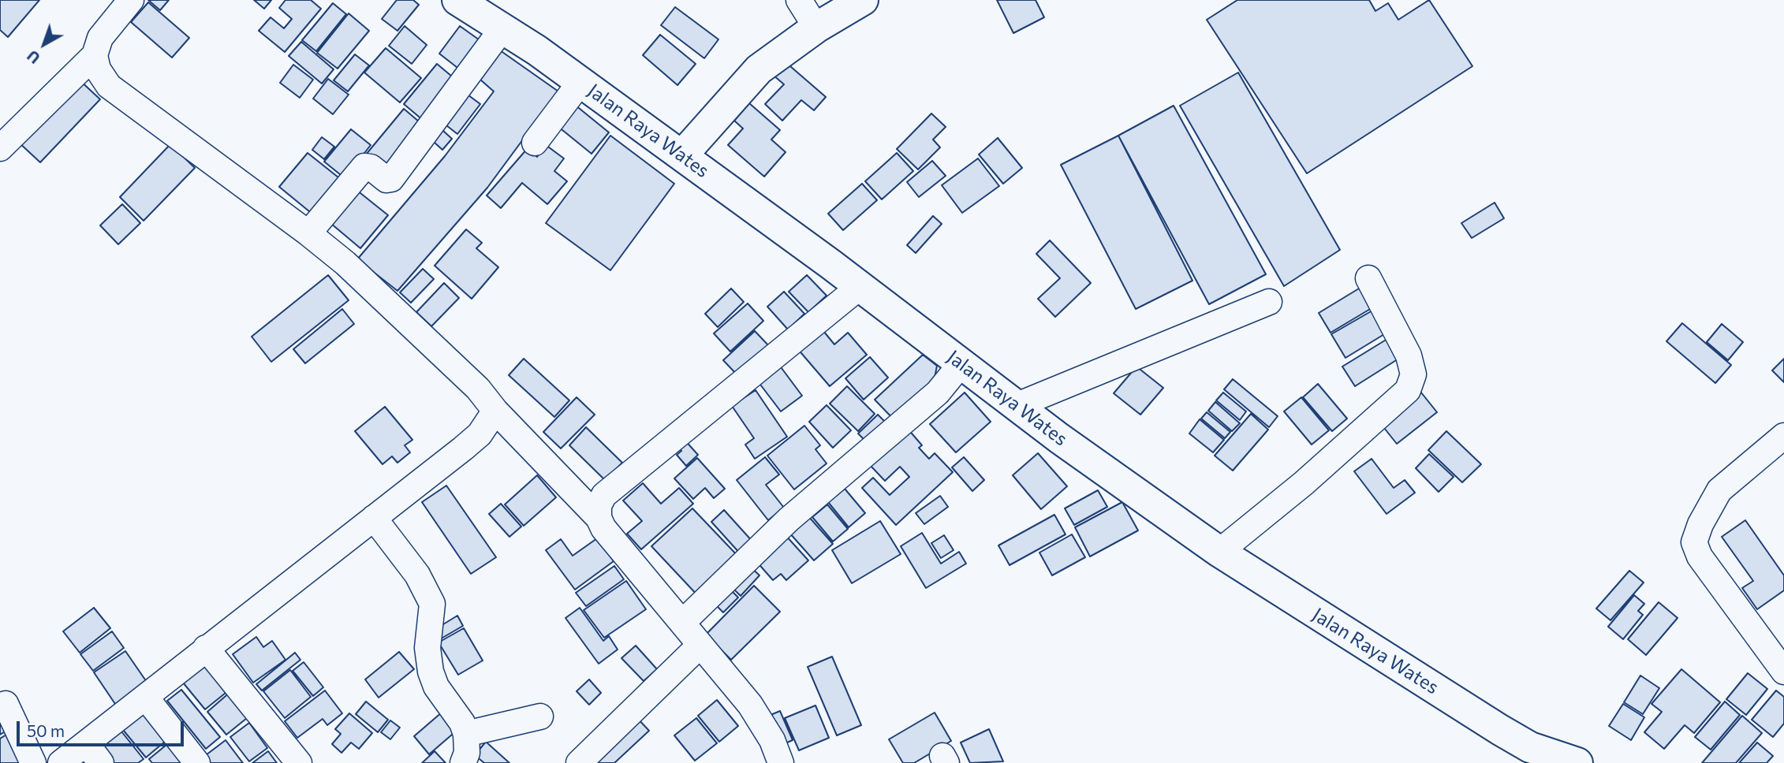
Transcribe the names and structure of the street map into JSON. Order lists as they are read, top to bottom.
{
  "streets": {
    "main road": ["Jalan Raya Wates"]
  },
  "scale_bar": "50 m",
  "north": "bottom left"
}
